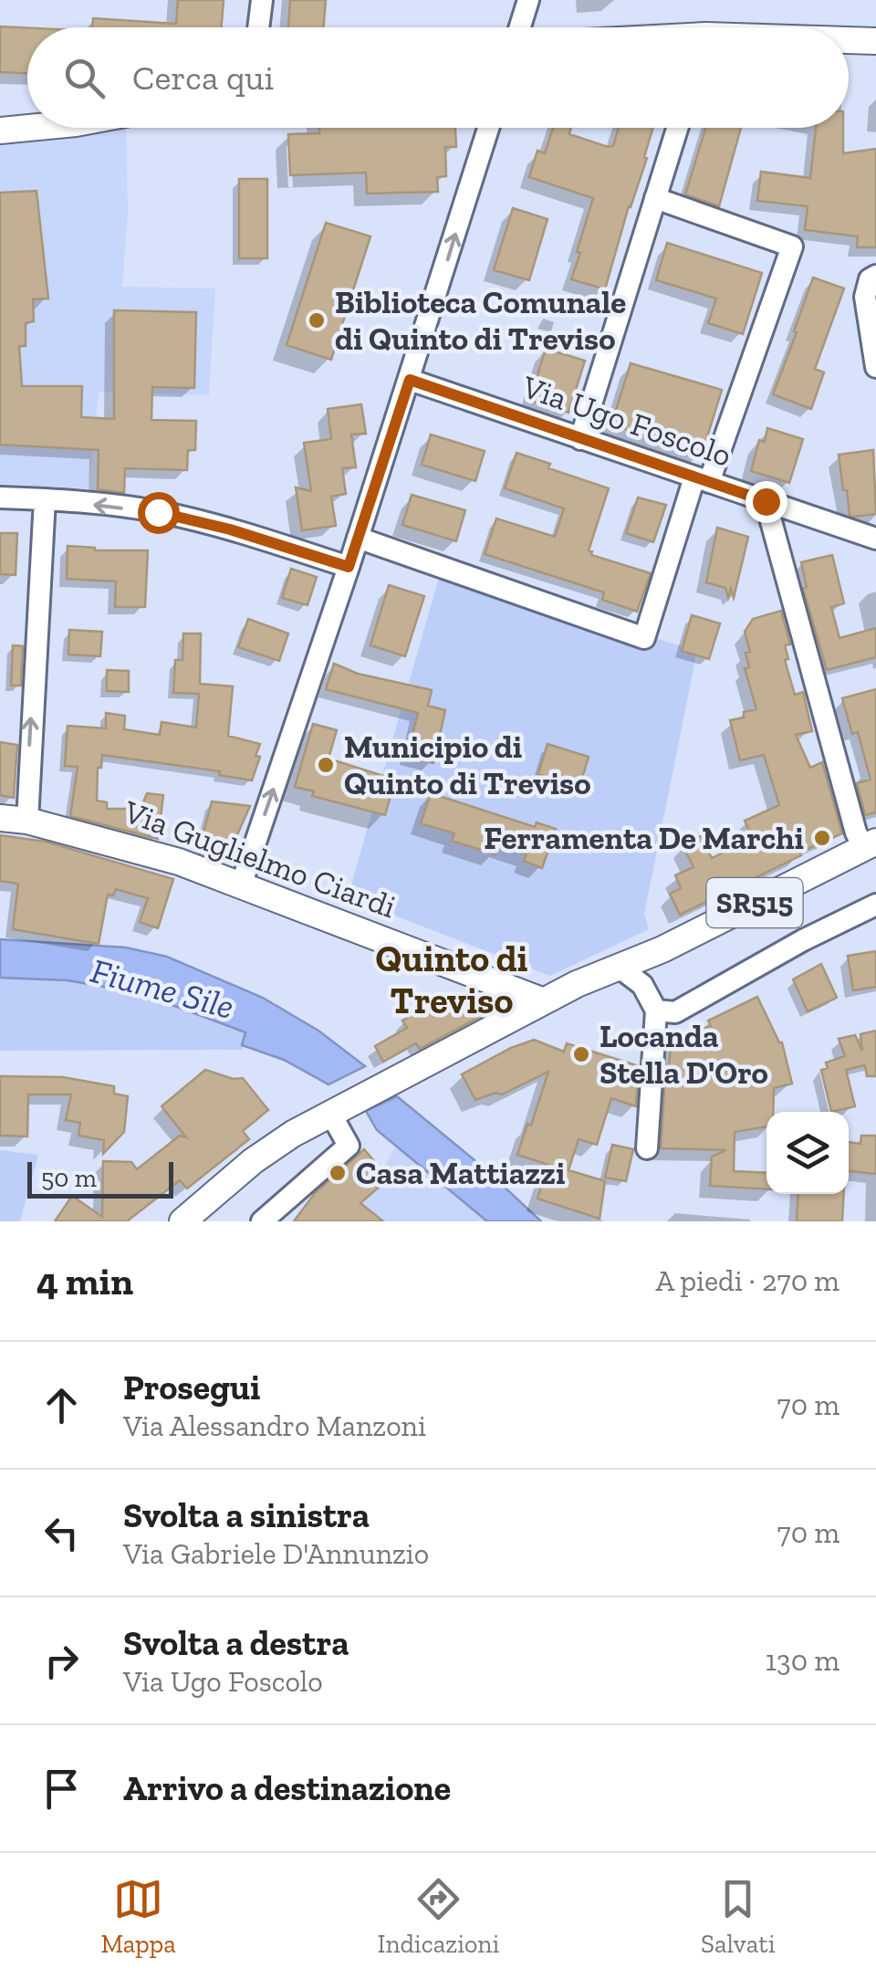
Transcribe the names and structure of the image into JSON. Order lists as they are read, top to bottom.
{
  "streets": {
    "main road": ["Via Guglielmo Ciardi", "SR515"],
    "street": ["Via Ugo Foscolo"]
  },
  "crossings": [
    ["Via Guglielmo Ciardi", "SR515"]
  ],
  "districts": ["Quinto di Treviso"],
  "water": ["Fiume Sile"],
  "places": [
    "Biblioteca Comunale di Quinto di Treviso",
    "Municipio di Quinto di Treviso",
    "Ferramenta De Marchi",
    "Locanda Stella D'Oro",
    "Casa Mattiazzi"
  ],
  "scale_bar": "50 m",
  "page": {
    "search": "Cerca qui",
    "scale": "50 m",
    "heading": ["4 min", "A piedi · 270 m"],
    "list": [
      ["Prosegui", "Via Alessandro Manzoni", "70 m"],
      ["Svolta a sinistra", "Via Gabriele D'Annunzio", "70 m"],
      ["Svolta a destra", "Via Ugo Foscolo", "130 m"],
      "Arrivo a destinazione"
    ],
    "nav": ["Mappa", "Indicazioni", "Salvati"]
  }
}
